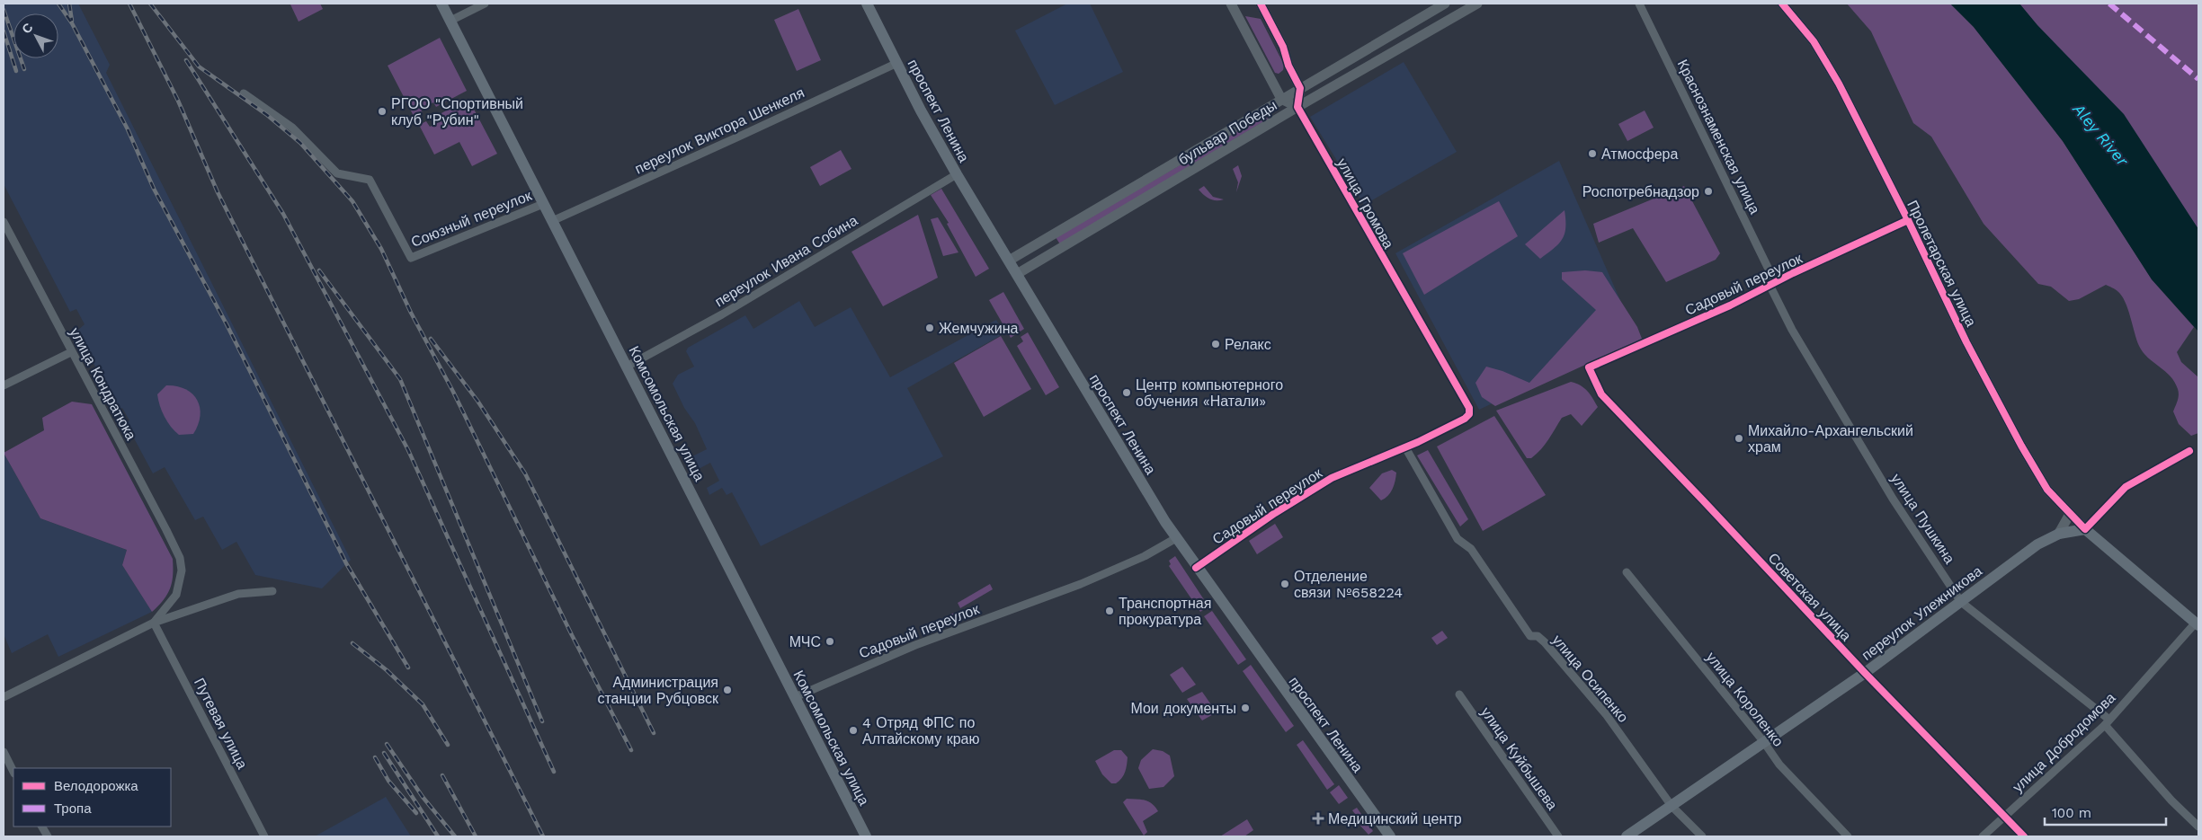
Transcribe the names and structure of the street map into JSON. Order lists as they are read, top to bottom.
{
  "streets": {
    "main road": [
      "проспект Ленина",
      "Пролетарская улица",
      "Комсомольская улица",
      "переулок Улежникова"
    ],
    "street": [
      "переулок Виктора Шенкеля",
      "бульвар Победы",
      "Краснознаменская улица",
      "улица Громова",
      "Союзный переулок",
      "переулок Ивана Собина",
      "Садовый переулок",
      "улица Кондратюка",
      "улица Пушкина",
      "Советская улица",
      "улица Осипенко",
      "улица Короленко",
      "Путевая улица",
      "улица Добродомова",
      "улица Куйбышева"
    ]
  },
  "crossings": [
    ["проспект Ленина", "переулок Виктора Шенкеля"],
    ["проспект Ленина", "бульвар Победы"],
    ["проспект Ленина", "переулок Ивана Собина"],
    ["проспект Ленина", "Садовый переулок"],
    ["переулок Виктора Шенкеля", "Комсомольская улица"],
    ["бульвар Победы", "улица Громова"],
    ["Краснознаменская улица", "Садовый переулок"],
    ["Краснознаменская улица", "улица Пушкина"],
    ["улица Громова", "Садовый переулок"],
    ["Союзный переулок", "Комсомольская улица"],
    ["переулок Ивана Собина", "Комсомольская улица"],
    ["Пролетарская улица", "Садовый переулок"],
    ["Пролетарская улица", "переулок Улежникова"],
    ["Пролетарская улица", "улица Добродомова"],
    ["Садовый переулок", "Комсомольская улица"],
    ["Садовый переулок", "улица Пушкина"],
    ["Садовый переулок", "Советская улица"],
    ["Садовый переулок", "улица Осипенко"],
    ["улица Кондратюка", "Путевая улица"],
    ["улица Пушкина", "переулок Улежникова"],
    ["улица Пушкина", "улица Добродомова"],
    ["Советская улица", "переулок Улежникова"],
    ["Советская улица", "улица Добродомова"],
    ["переулок Улежникова", "улица Осипенко"],
    ["переулок Улежникова", "улица Короленко"]
  ],
  "water": ["Aley River"],
  "places": {
    "other": [
      "РГОО \"Спортивный клуб \"Рубин\"",
      "Атмосфера",
      "Роспотребнадзор",
      "Жемчужина",
      "Релакс",
      "Центр компьютерного обучения «Натали»",
      "Михайло-Архангельский храм",
      "Отделение связи №658224",
      "Транспортная прокуратура",
      "МЧС",
      "Администрация станции Рубцовск",
      "Мои документы",
      "4 Отряд ФПС по Алтайскому краю"
    ],
    "health": ["Медицинский центр"]
  },
  "legend": ["Велодорожка", "Тропа"],
  "scale_bar": "100 m",
  "north": "top left"
}
